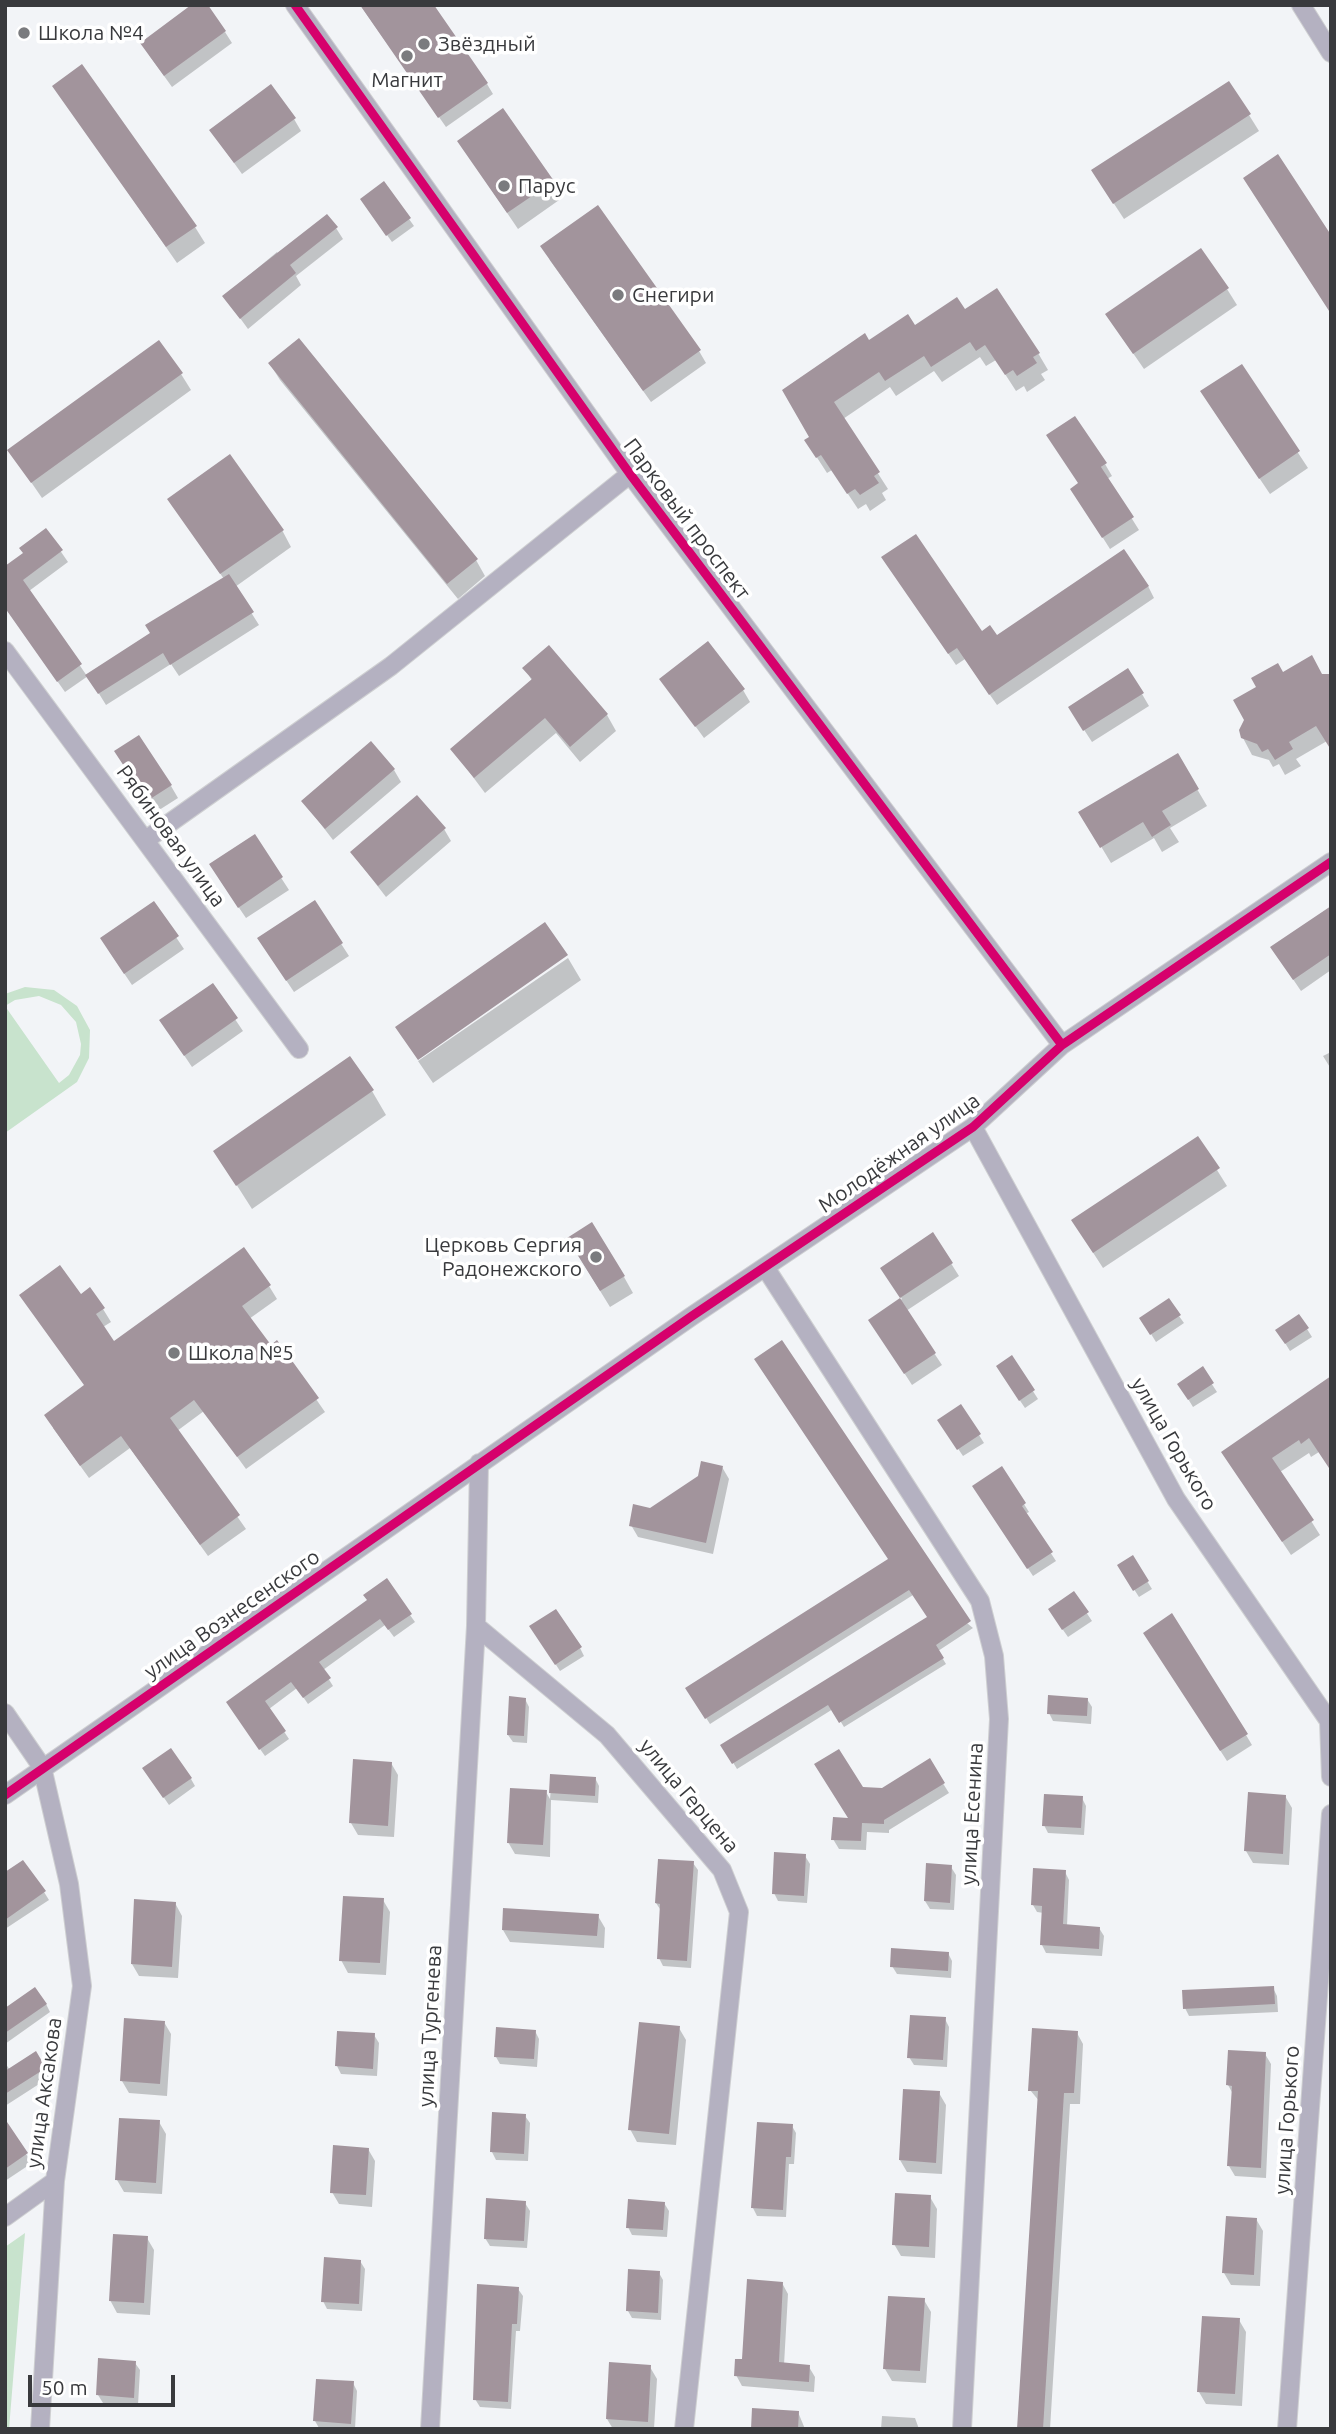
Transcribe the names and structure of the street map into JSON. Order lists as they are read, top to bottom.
{
  "streets": {
    "street": [
      "Парковый проспект",
      "Рябиновая улица",
      "Молодёжная улица",
      "улица Горького",
      "улица Вознесенского",
      "улица Герцена",
      "улица Есенина",
      "улица Тургенева",
      "улица Аксакова"
    ]
  },
  "crossings": [
    ["Парковый проспект", "Молодёжная улица"],
    ["Молодёжная улица", "улица Горького"],
    ["Молодёжная улица", "улица Вознесенского"],
    ["Молодёжная улица", "улица Есенина"],
    ["улица Вознесенского", "улица Аксакова"],
    ["улица Герцена", "улица Тургенева"]
  ],
  "places": [
    "Школа №4",
    "Звёздный",
    "Магнит",
    "Парус",
    "Снегири",
    "Церковь Сергия Радонежского",
    "Школа №5"
  ],
  "scale_bar": "50 m"
}
